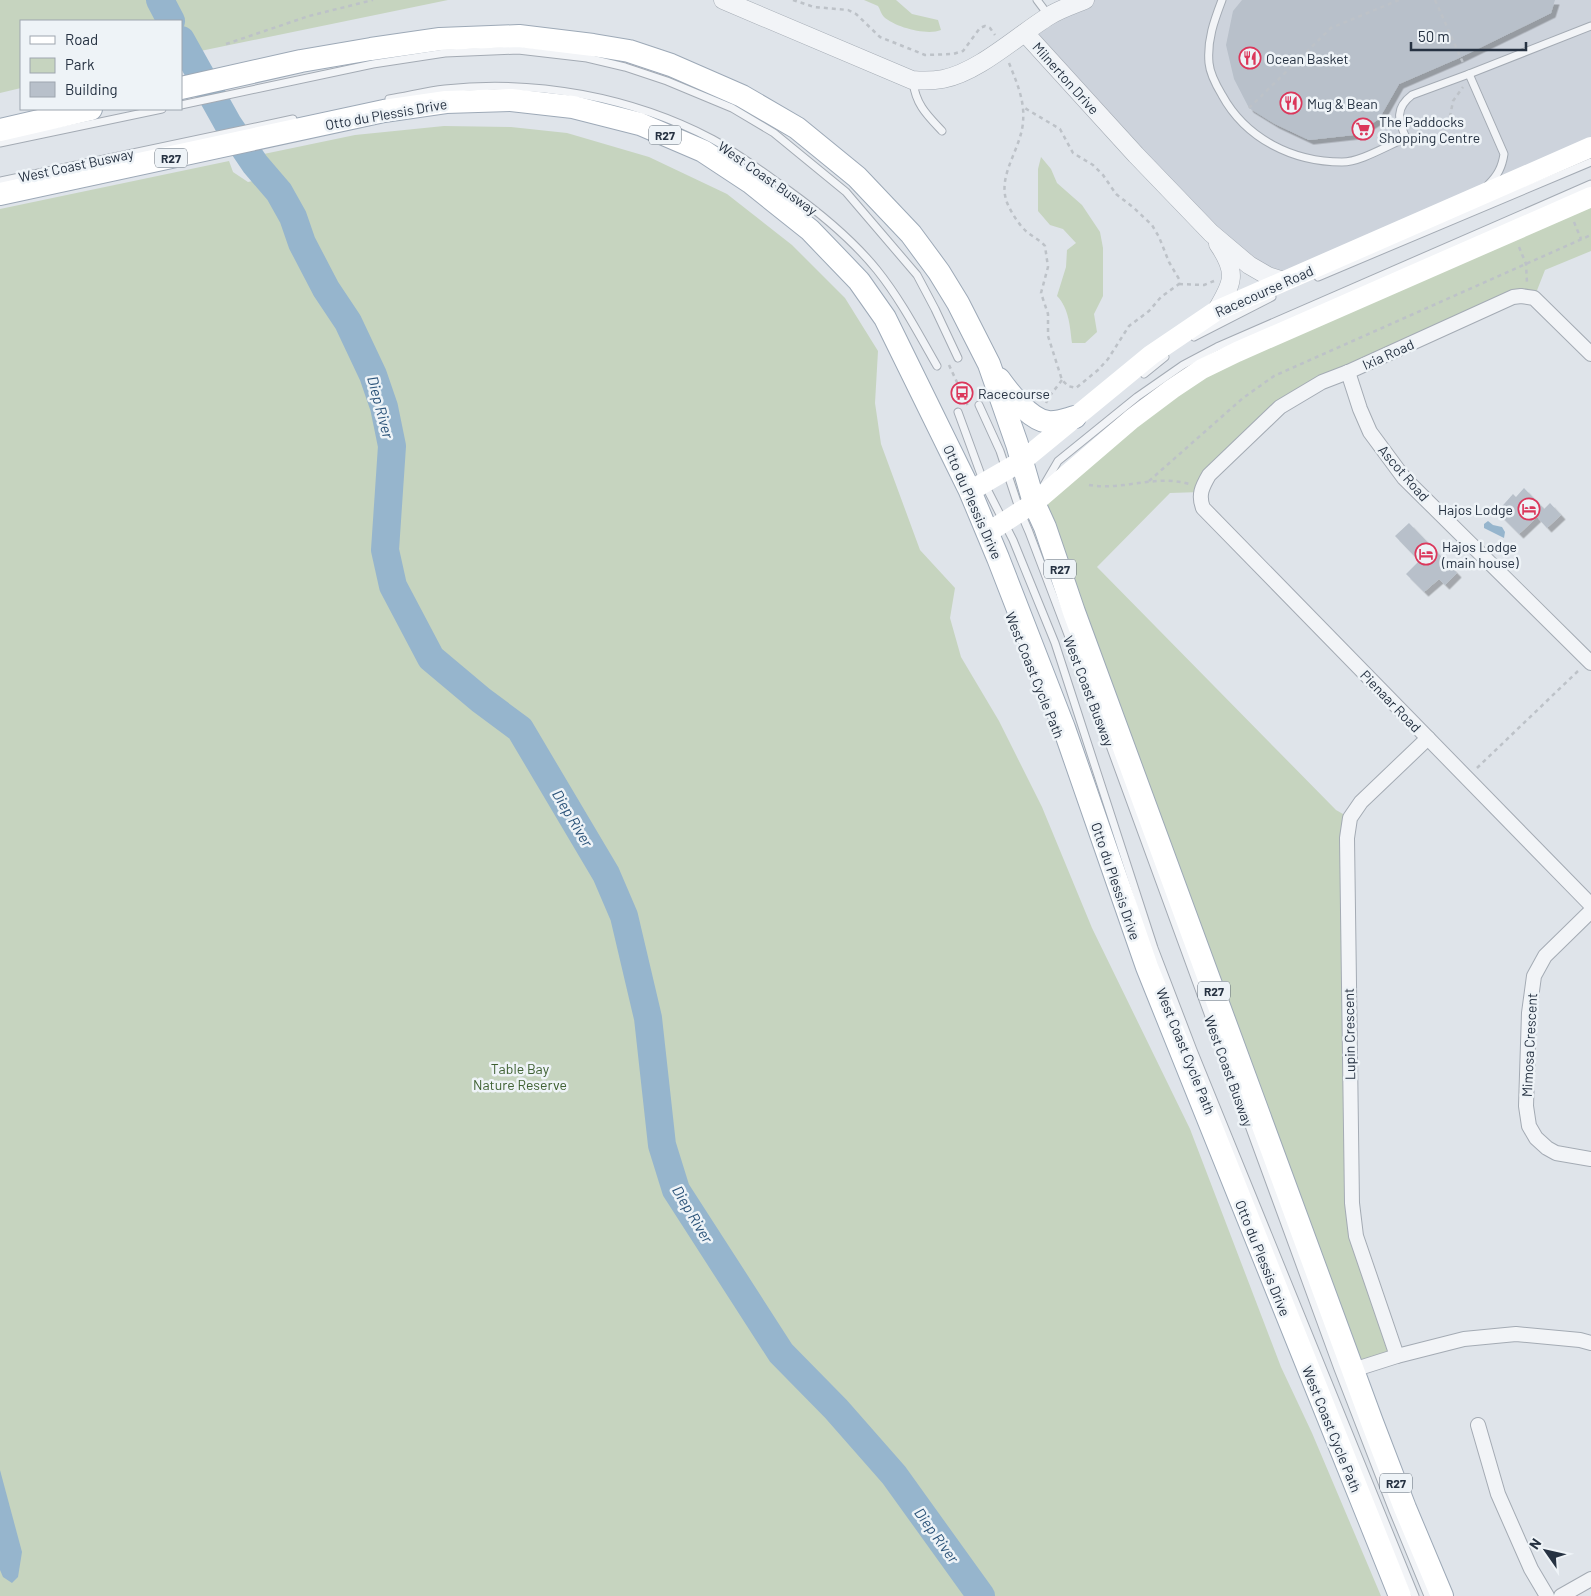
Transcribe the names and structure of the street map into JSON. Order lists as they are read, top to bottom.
{
  "streets": {
    "main road": ["Otto du Plessis Drive", "R27", "Racecourse Road"],
    "street": [
      "Milnerton Drive",
      "Ixia Road",
      "Ascot Road",
      "Pienaar Road",
      "Lupin Crescent",
      "Mimosa Crescent"
    ],
    "lane": ["West Coast Busway"]
  },
  "crossings": [
    ["Milnerton Drive", "Racecourse Road"],
    ["Otto du Plessis Drive", "West Coast Busway"],
    ["Otto du Plessis Drive", "Racecourse Road"],
    ["Ixia Road", "Ascot Road"],
    ["Ixia Road", "Pienaar Road"],
    ["Pienaar Road", "Lupin Crescent"]
  ],
  "water": ["Diep River"],
  "parks": ["Table Bay Nature Reserve"],
  "places": {
    "restaurant": ["Ocean Basket", "Mug & Bean"],
    "supermarket": ["The Paddocks Shopping Centre"],
    "bus stop": ["Racecourse"],
    "hotel": ["Hajos Lodge", "Hajos Lodge (main house)"]
  },
  "legend": ["Road", "Park", "Building"],
  "scale_bar": "50 m",
  "north": "top left"
}
